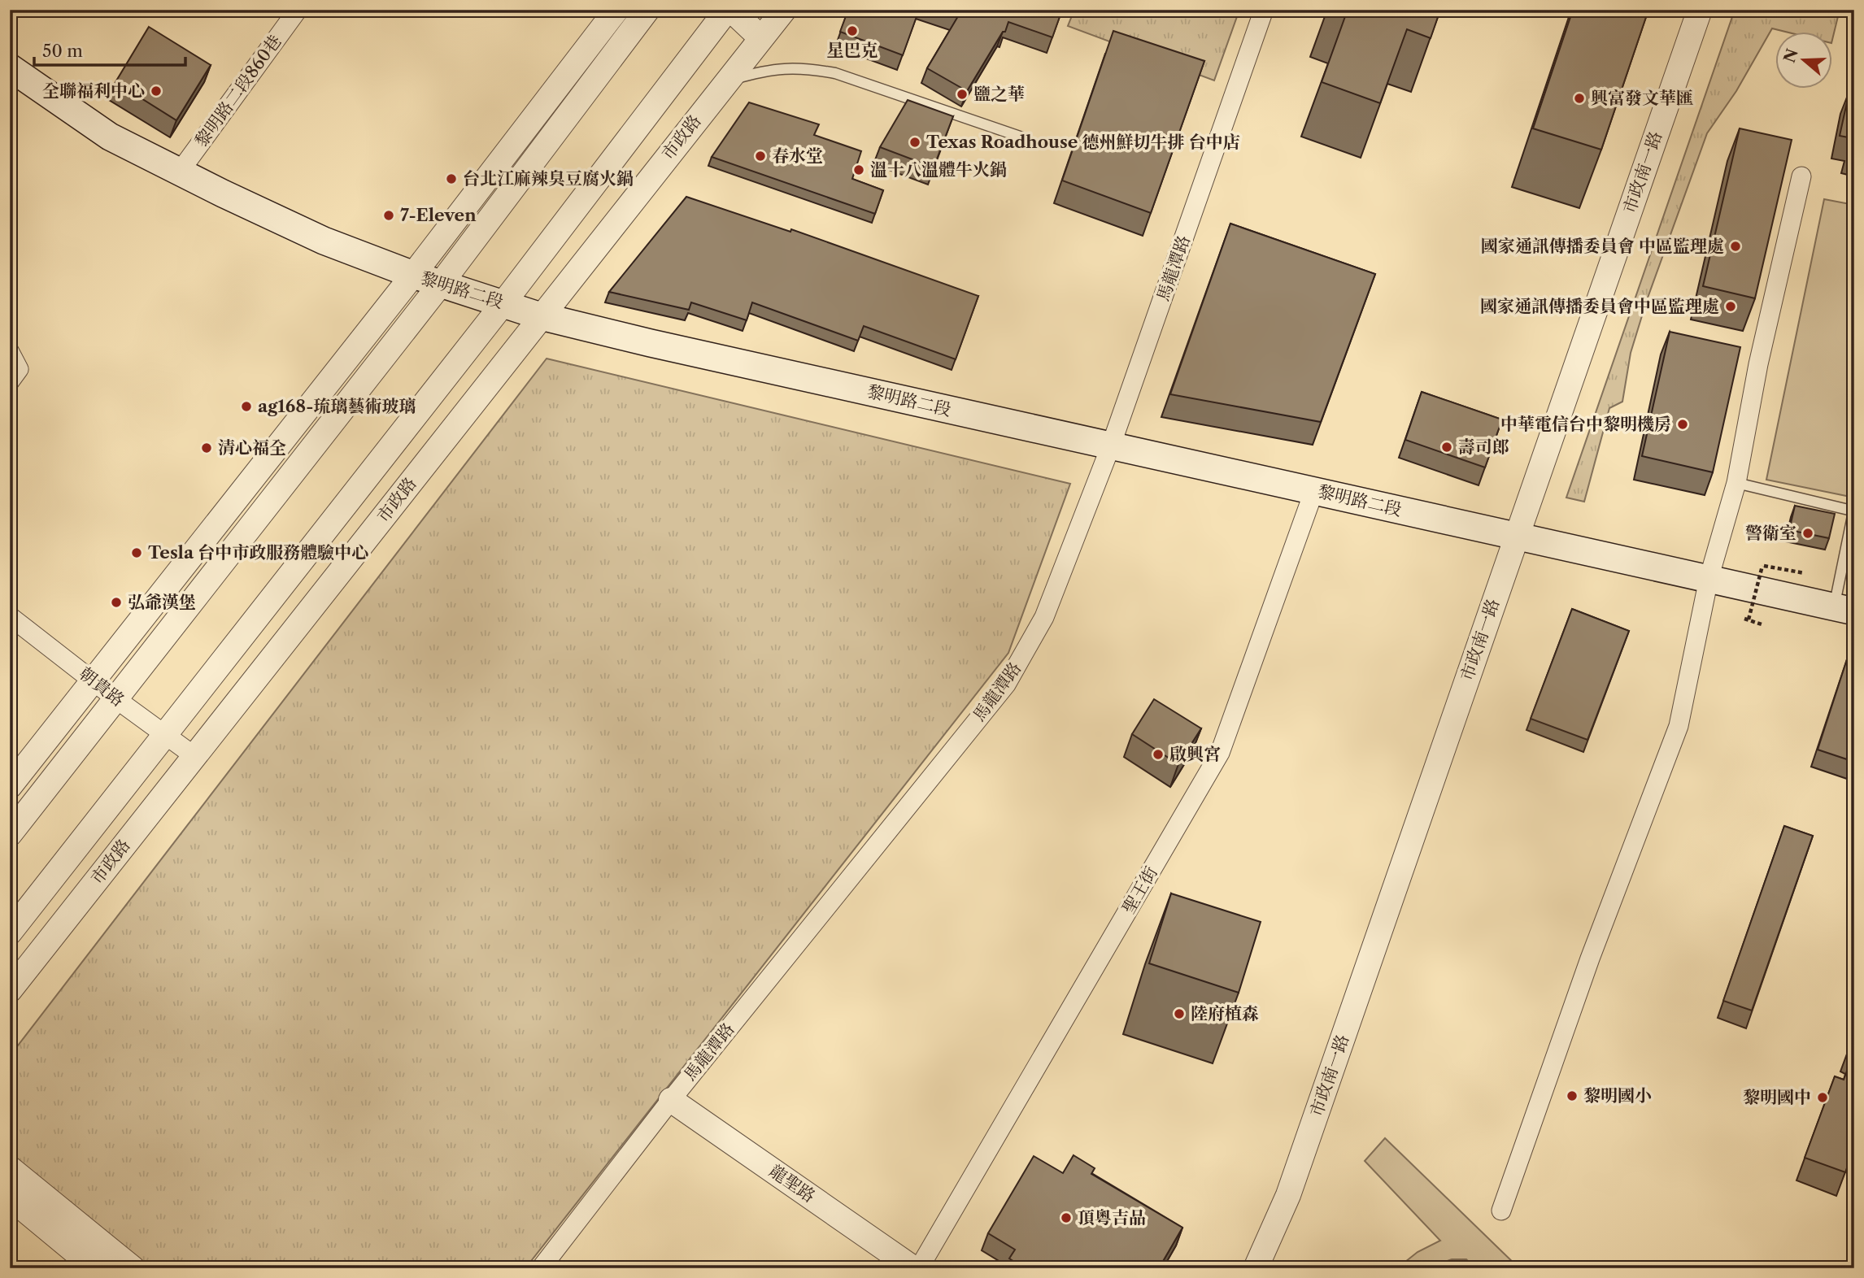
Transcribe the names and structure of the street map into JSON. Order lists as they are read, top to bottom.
{
  "streets": {
    "main road": ["黎明路二段"],
    "street": [
      "黎明路二段860巷",
      "市政路",
      "市政南一路",
      "馬龍潭路",
      "朝貴路",
      "聖王街",
      "龍聖路"
    ]
  },
  "crossings": [
    ["黎明路二段860巷", "黎明路二段"],
    ["市政路", "黎明路二段"],
    ["市政路", "朝貴路"],
    ["市政南一路", "黎明路二段"],
    ["馬龍潭路", "黎明路二段"],
    ["馬龍潭路", "龍聖路"],
    ["黎明路二段", "聖王街"]
  ],
  "places": [
    "星巴克",
    "全聯福利中心",
    "鹽之華",
    "興富發文華匯",
    "Texas Roadhouse 德州鮮切牛排 台中店",
    "春水堂",
    "溫十八溫體牛火鍋",
    "台北江麻辣臭豆腐火鍋",
    "7-Eleven",
    "國家通訊傳播委員會 中區監理處",
    "國家通訊傳播委員會中區監理處",
    "ag168-琉璃藝術玻璃",
    "中華電信台中黎明機房",
    "壽司郎",
    "清心福全",
    "警衛室",
    "Tesla 台中市政服務體驗中心",
    "弘爺漢堡",
    "啟興宮",
    "陸府植森",
    "黎明國小",
    "黎明國中",
    "頂粵吉品"
  ],
  "scale_bar": "50 m",
  "north": "left"
}
